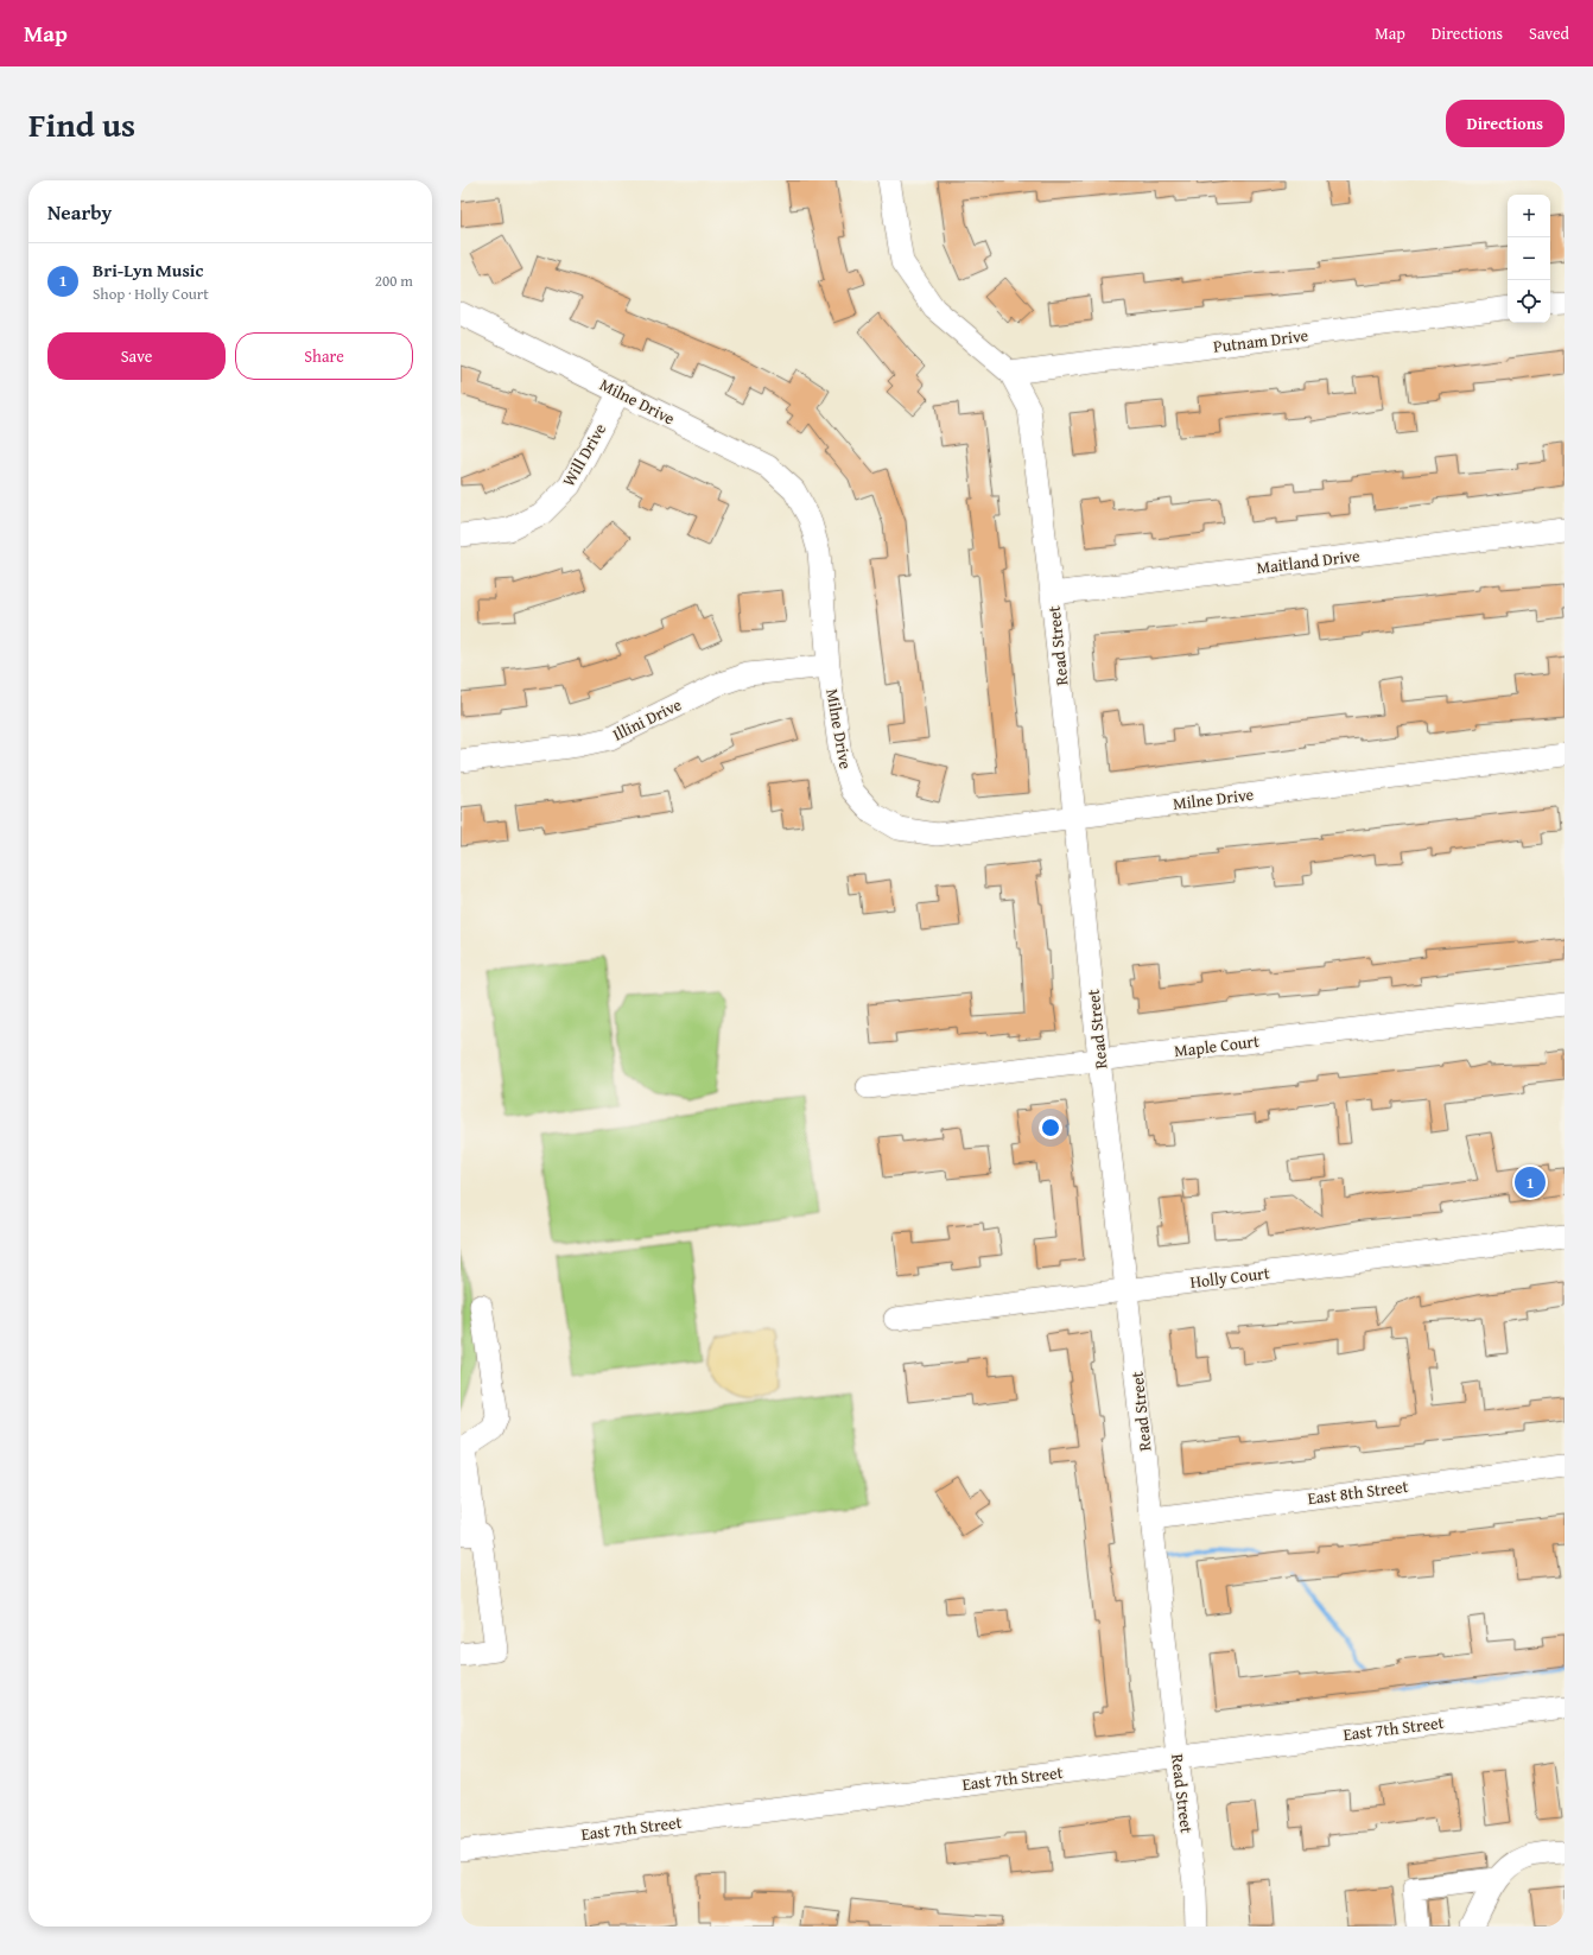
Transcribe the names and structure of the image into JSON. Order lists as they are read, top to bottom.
{
  "streets": {
    "street": [
      "Putnam Drive",
      "Milne Drive",
      "Will Drive",
      "Maitland Drive",
      "Read Street",
      "Illini Drive",
      "Maple Court",
      "Holly Court",
      "East 8th Street",
      "East 7th Street"
    ]
  },
  "crossings": [
    ["Putnam Drive", "Read Street"],
    ["Milne Drive", "Will Drive"],
    ["Milne Drive", "Read Street"],
    ["Milne Drive", "Illini Drive"],
    ["Maitland Drive", "Read Street"],
    ["Read Street", "Maple Court"],
    ["Read Street", "Holly Court"],
    ["Read Street", "East 8th Street"],
    ["Read Street", "East 7th Street"]
  ],
  "page": {
    "header": "Map",
    "nav": ["Map", "Directions", "Saved"],
    "title": "Find us",
    "buttons": [
      "Directions",
      ["Save", "Share"]
    ],
    "heading": "Nearby",
    "map_buttons": ["+", "−"],
    "list": [
      {
        "mark": "1",
        "name": "Bri-Lyn Music",
        "note": "Shop · Holly Court",
        "value": "200 m"
      }
    ],
    "pins": "1"
  }
}
